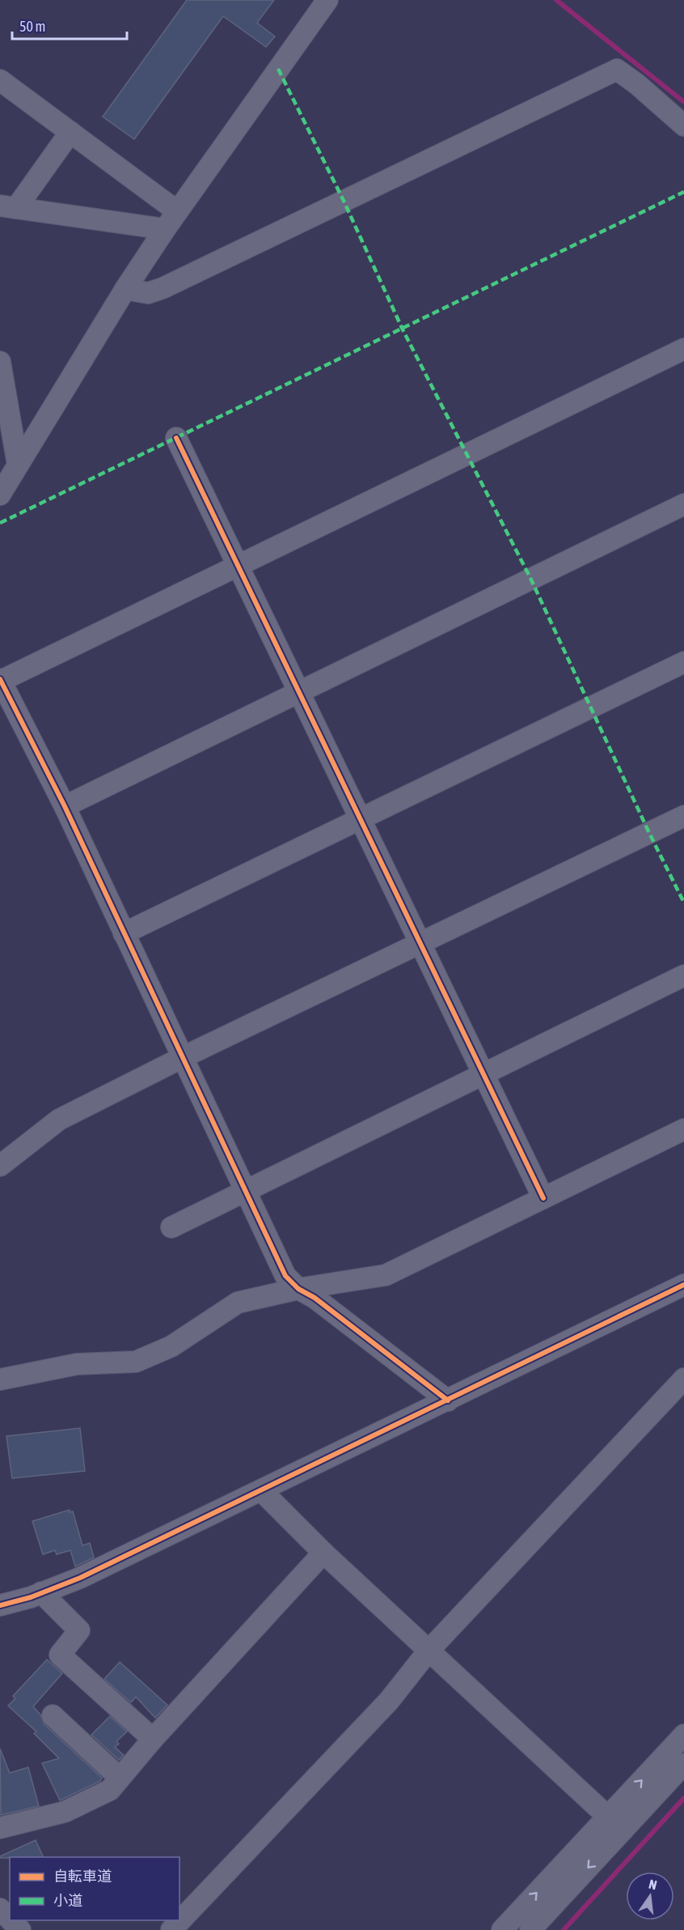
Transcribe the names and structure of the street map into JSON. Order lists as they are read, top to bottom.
{
  "legend": ["自転車道", "小道"],
  "scale_bar": "50 m",
  "north": "top"
}
